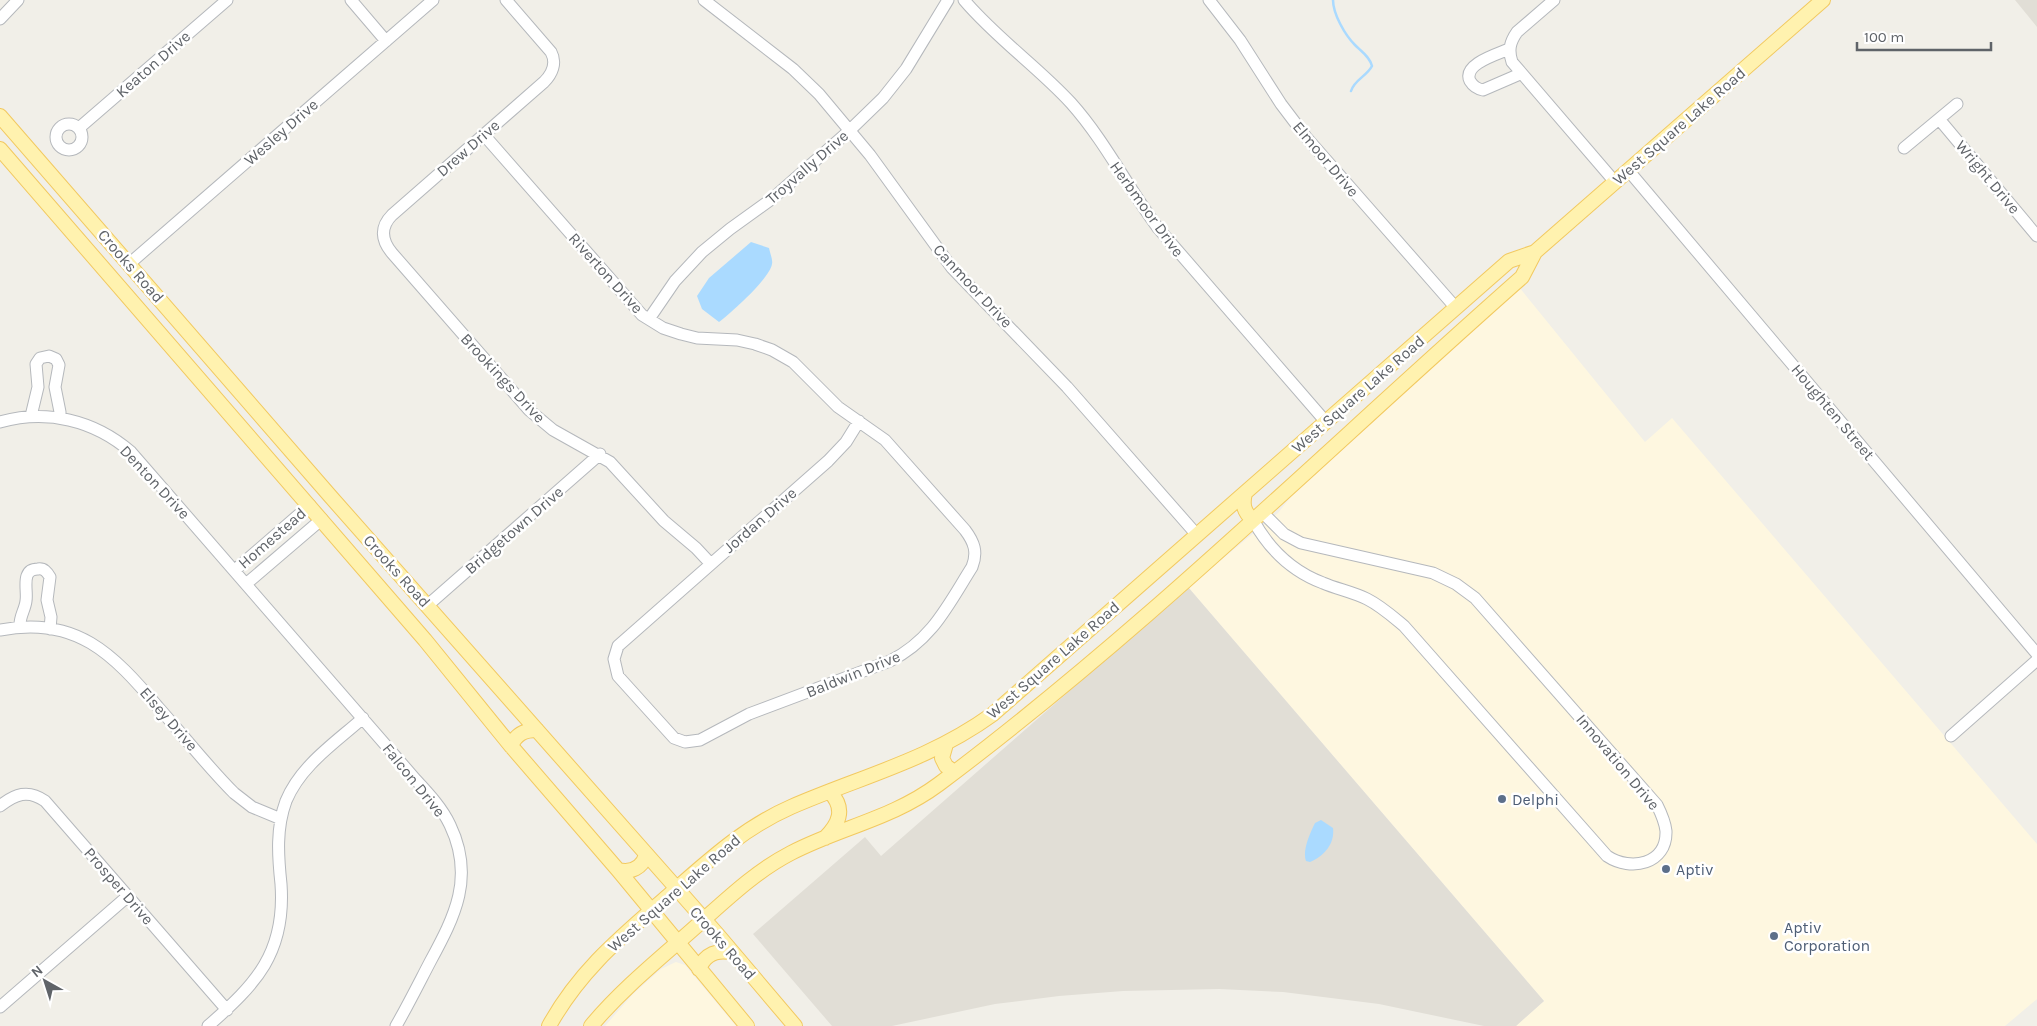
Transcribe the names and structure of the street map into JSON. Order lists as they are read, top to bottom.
{
  "streets": {
    "main road": ["West Square Lake Road", "Crooks Road"],
    "street": [
      "Keaton Drive",
      "Wesley Drive",
      "Drew Drive",
      "Elmoor Drive",
      "Troyvally Drive",
      "Wright Drive",
      "Herbmoor Drive",
      "Riverton Drive",
      "Canmoor Drive",
      "Brookings Drive",
      "Houghten Street",
      "Denton Drive",
      "Jordan Drive",
      "Bridgetown Drive",
      "Homestead",
      "Baldwin Drive",
      "Elsey Drive",
      "Innovation Drive",
      "Falcon Drive",
      "Prosper Drive"
    ]
  },
  "crossings": [
    ["West Square Lake Road", "Elmoor Drive"],
    ["West Square Lake Road", "Herbmoor Drive"],
    ["West Square Lake Road", "Crooks Road"],
    ["West Square Lake Road", "Canmoor Drive"],
    ["West Square Lake Road", "Houghten Street"],
    ["West Square Lake Road", "Innovation Drive"],
    ["Wesley Drive", "Crooks Road"],
    ["Drew Drive", "Riverton Drive"],
    ["Drew Drive", "Brookings Drive"],
    ["Troyvally Drive", "Riverton Drive"],
    ["Troyvally Drive", "Canmoor Drive"],
    ["Crooks Road", "Bridgetown Drive"],
    ["Crooks Road", "Homestead"],
    ["Riverton Drive", "Jordan Drive"],
    ["Riverton Drive", "Baldwin Drive"],
    ["Brookings Drive", "Jordan Drive"],
    ["Brookings Drive", "Bridgetown Drive"],
    ["Denton Drive", "Homestead"],
    ["Denton Drive", "Falcon Drive"],
    ["Jordan Drive", "Baldwin Drive"],
    ["Homestead", "Falcon Drive"]
  ],
  "places": ["Delphi", "Aptiv", "Aptiv Corporation"],
  "scale_bar": "100 m",
  "north": "top left"
}
